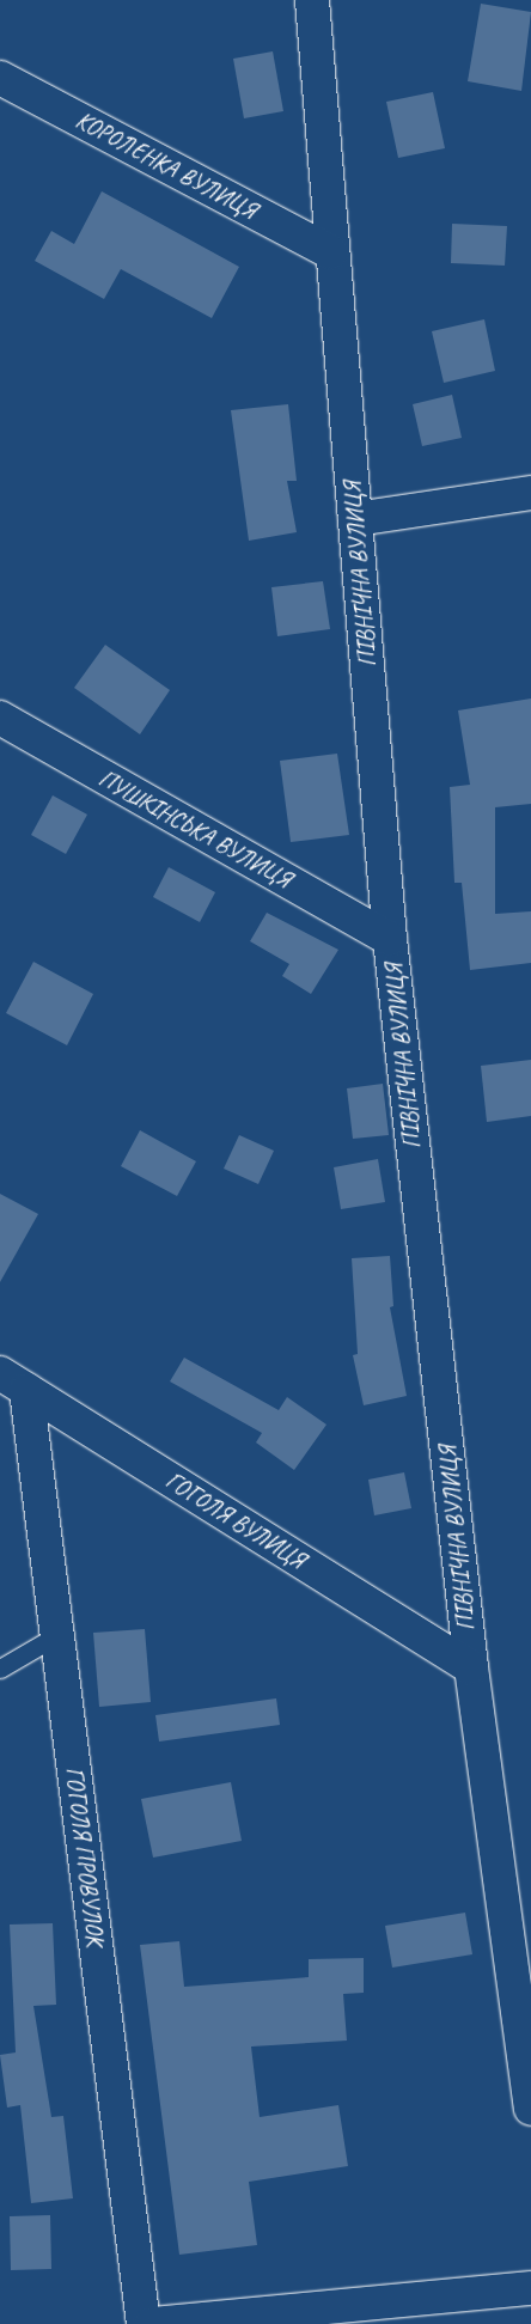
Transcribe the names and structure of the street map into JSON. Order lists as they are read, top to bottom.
{
  "streets": {
    "street": [
      "КОРОЛЕНКА ВУЛИЦЯ",
      "ПІВНІЧНА ВУЛИЦЯ",
      "ПУШКІНСЬКА ВУЛИЦЯ",
      "ГОГОЛЯ ВУЛИЦЯ",
      "ГОГОЛЯ ПРОВУЛОК"
    ]
  },
  "crossings": [
    ["КОРОЛЕНКА ВУЛИЦЯ", "ПІВНІЧНА ВУЛИЦЯ"],
    ["ПІВНІЧНА ВУЛИЦЯ", "ПУШКІНСЬКА ВУЛИЦЯ"],
    ["ПІВНІЧНА ВУЛИЦЯ", "ГОГОЛЯ ВУЛИЦЯ"],
    ["ГОГОЛЯ ВУЛИЦЯ", "ГОГОЛЯ ПРОВУЛОК"]
  ]
}
